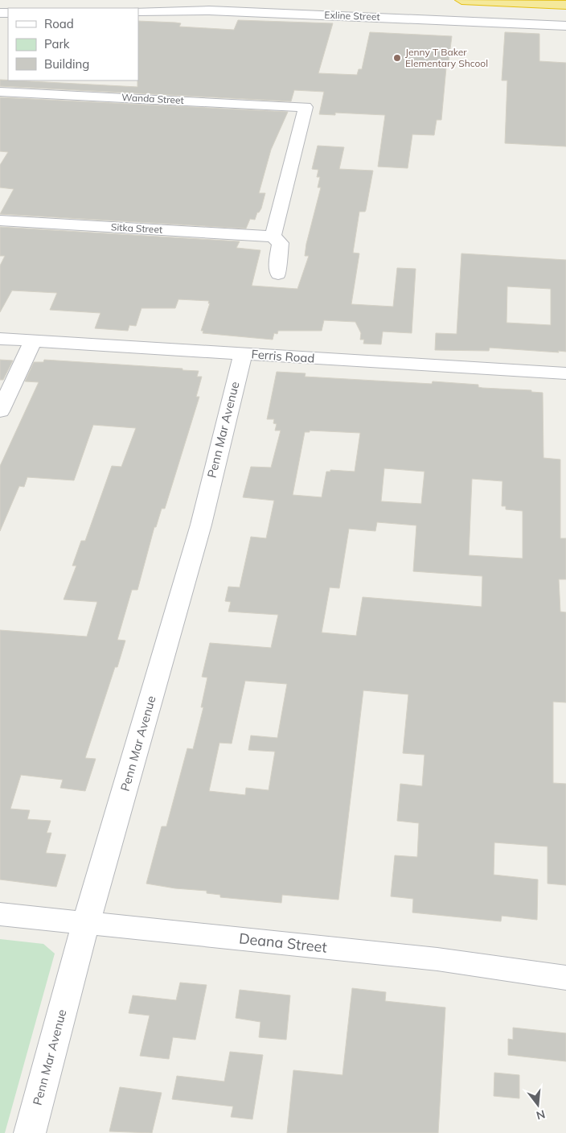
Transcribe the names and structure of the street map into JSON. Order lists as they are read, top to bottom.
{
  "streets": {
    "street": [
      "Exline Street",
      "Wanda Street",
      "Sitka Street",
      "Ferris Road",
      "Penn Mar Avenue",
      "Deana Street"
    ]
  },
  "crossings": [
    ["Wanda Street", "Sitka Street"],
    ["Ferris Road", "Penn Mar Avenue"],
    ["Penn Mar Avenue", "Deana Street"]
  ],
  "places": ["Jenny T Baker Elementary Shcool"],
  "legend": ["Road", "Park", "Building"],
  "north": "bottom"
}
